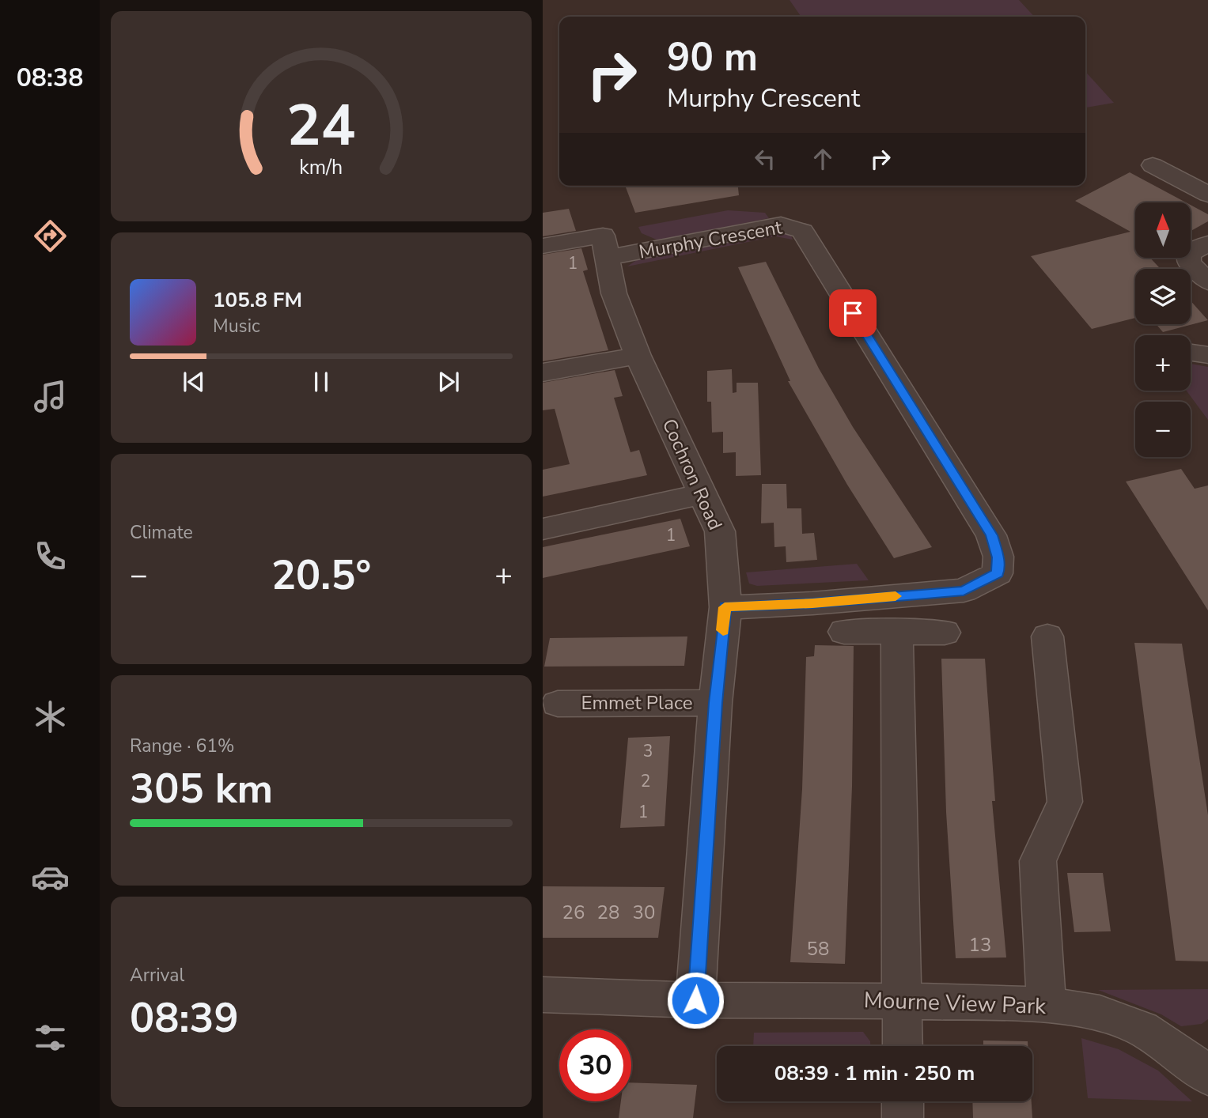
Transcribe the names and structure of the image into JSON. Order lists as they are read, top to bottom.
{
  "streets": {
    "street": [
      "Murphy Crescent",
      "Cochron Road",
      "Emmet Place",
      "Mourne View Park"
    ]
  },
  "crossings": [
    ["Murphy Crescent", "Cochron Road"],
    ["Cochron Road", "Emmet Place"],
    ["Cochron Road", "Mourne View Park"]
  ],
  "house_numbers": [
    "1",
    "1",
    "3",
    "2",
    "1",
    "26",
    "28",
    "30",
    "13",
    "58"
  ],
  "north": "top",
  "page": {
    "tabs": "08:38",
    "turn": ["90 m", "Murphy Crescent"],
    "map_buttons": ["+", "−"],
    "song": ["105.8 FM", "Music"],
    "tile": [
      "Climate",
      ["Range · 61%", "305 km"],
      ["Arrival", "08:39"]
    ],
    "heat": ["−", "20.5°", "+"],
    "limit": "30",
    "trip": "08:39 · 1 min · 250 m",
    "gauge": ["24", "km/h"]
  }
}
